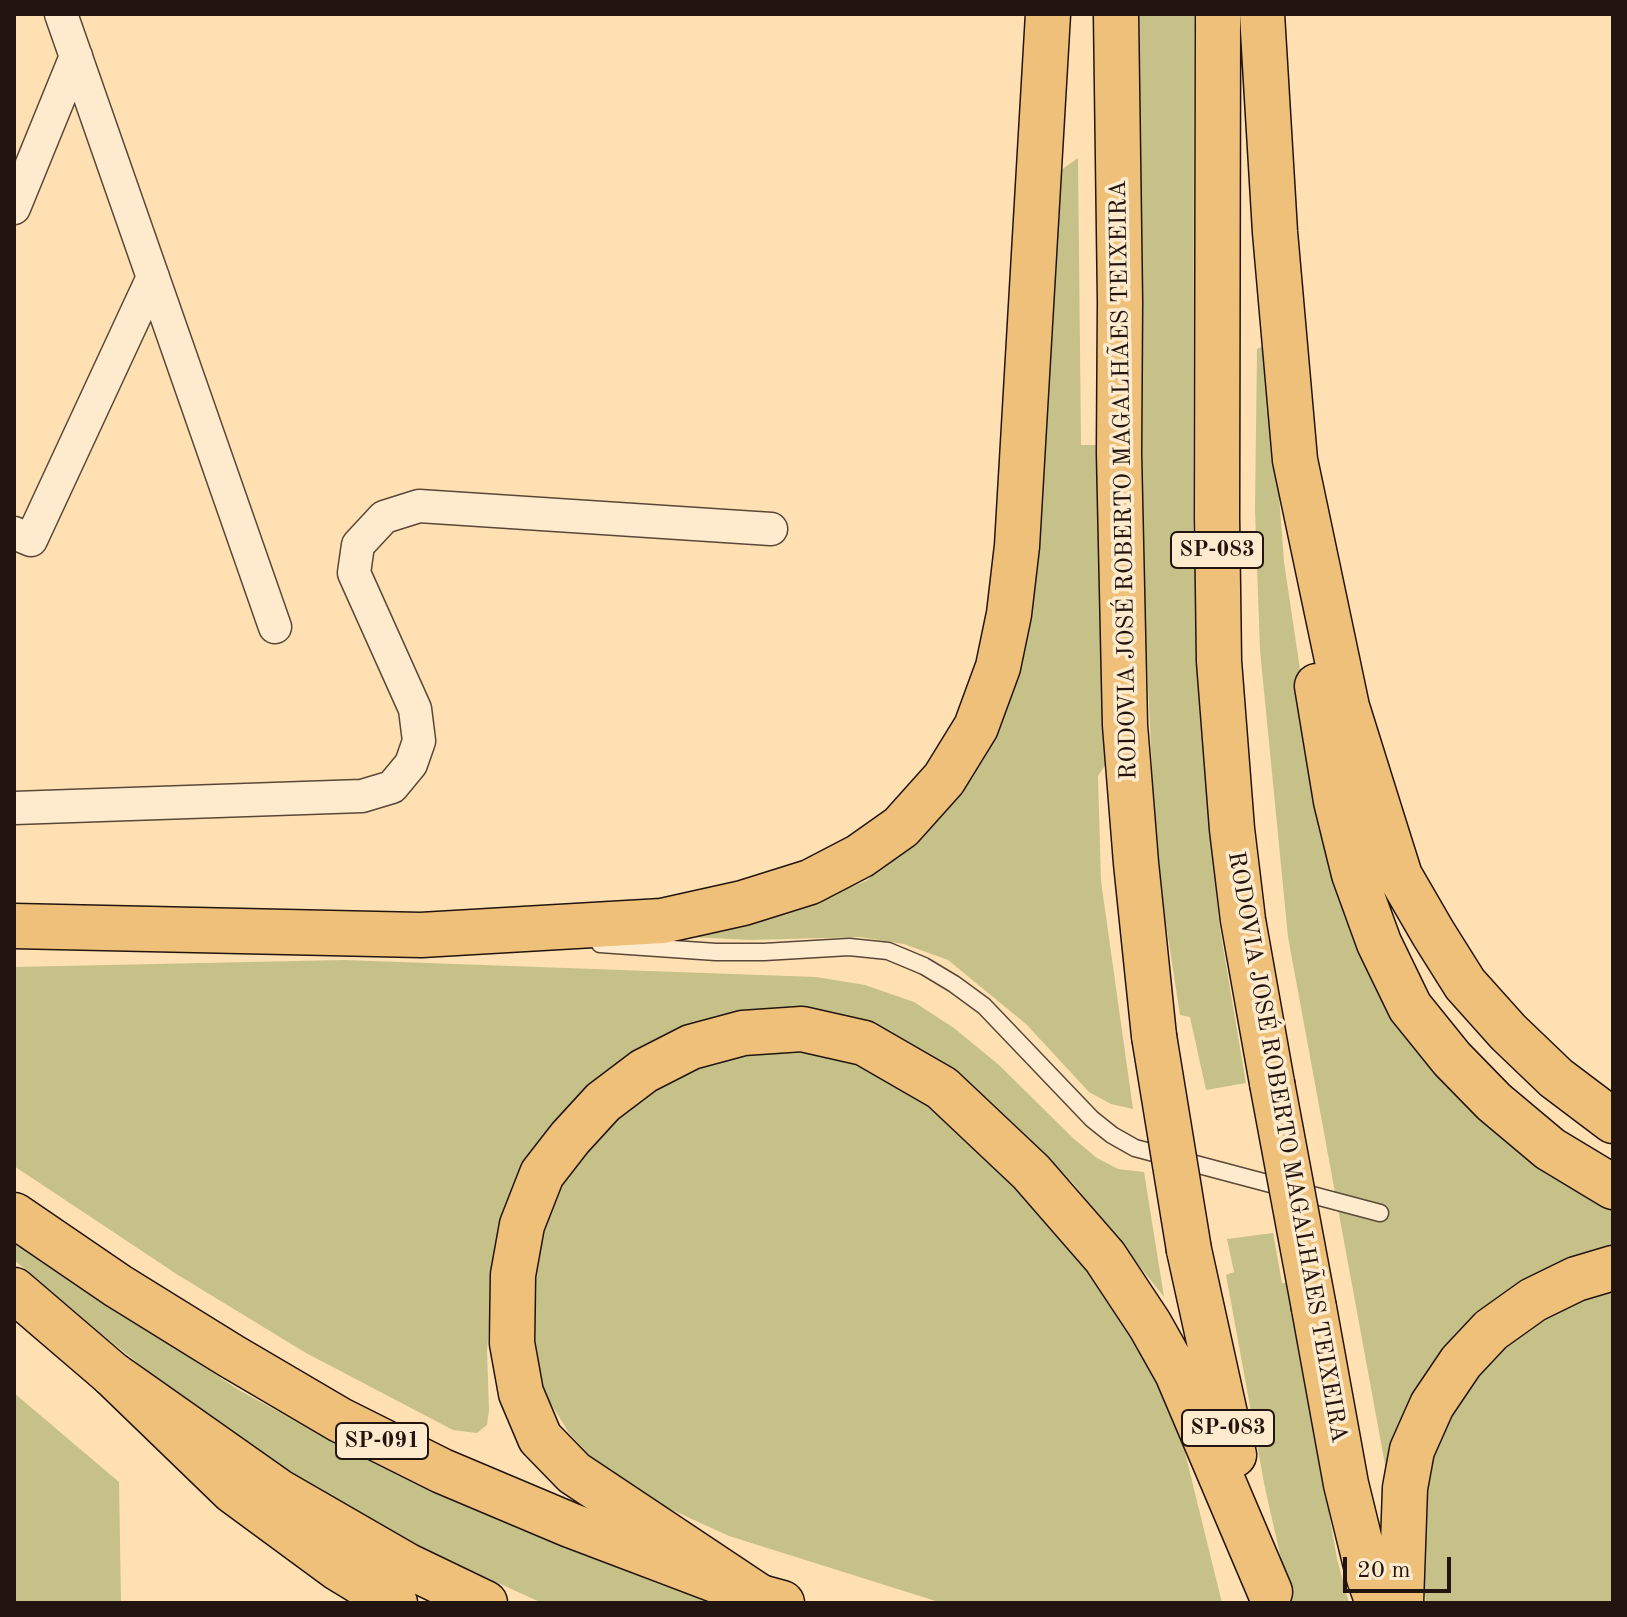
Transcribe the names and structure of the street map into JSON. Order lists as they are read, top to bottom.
{
  "streets": {
    "main road": ["RODOVIA JOSÉ ROBERTO MAGALHÃES TEIXEIRA", "SP-083", "SP-091"]
  },
  "scale_bar": "20 m"
}
